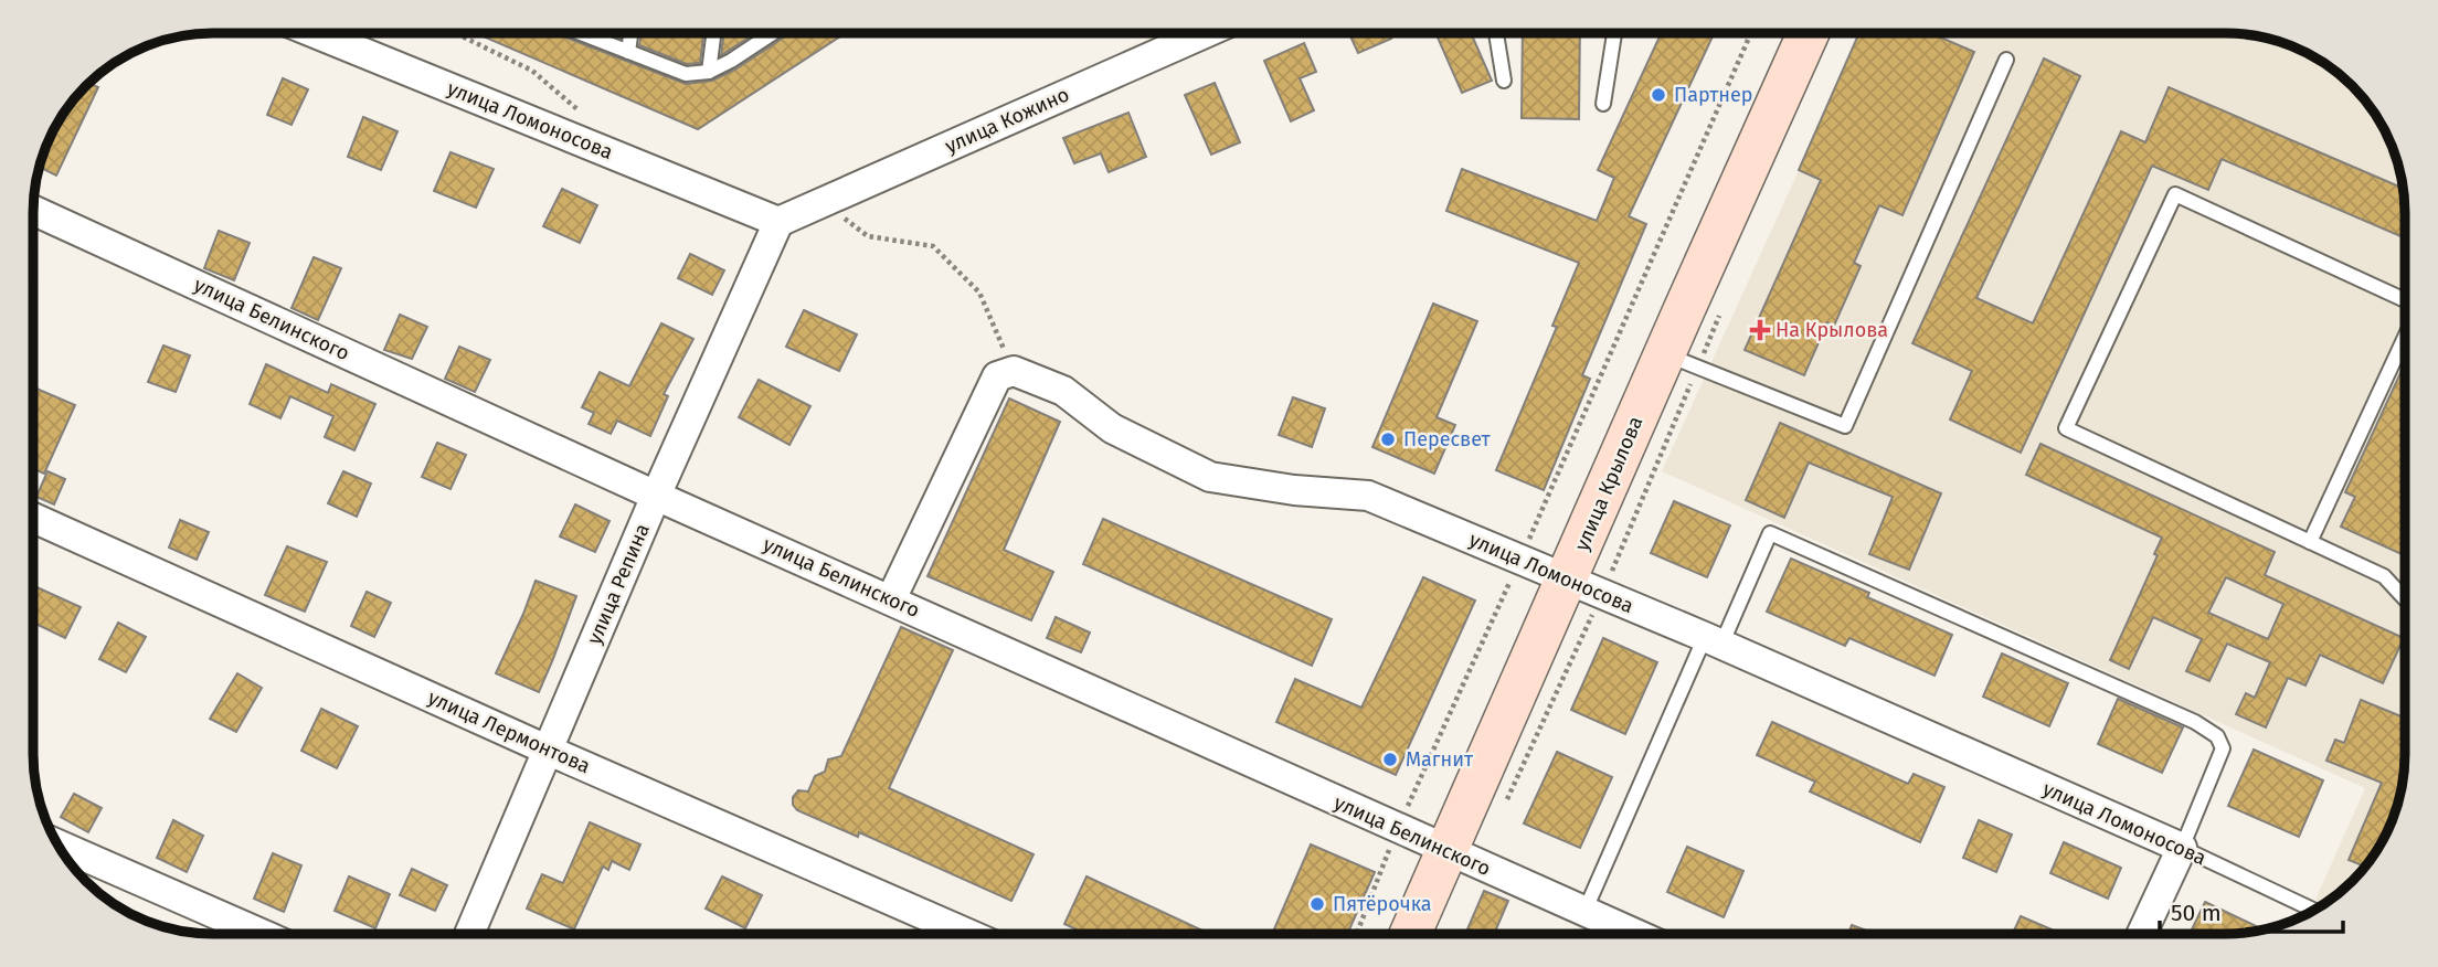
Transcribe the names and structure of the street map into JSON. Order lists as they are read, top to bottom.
{
  "streets": {
    "main road": ["улица Крылова"],
    "street": [
      "улица Ломоносова",
      "улица Кожино",
      "улица Белинского",
      "улица Репина",
      "улица Лермонтова"
    ]
  },
  "crossings": [
    ["улица Ломоносова", "улица Кожино"],
    ["улица Ломоносова", "улица Крылова"],
    ["улица Ломоносова", "улица Репина"],
    ["улица Кожино", "улица Репина"],
    ["улица Белинского", "улица Крылова"],
    ["улица Белинского", "улица Репина"],
    ["улица Репина", "улица Лермонтова"]
  ],
  "places": {
    "other": [
      "Партнер",
      "Пересвет",
      "Магнит",
      "Пятёрочка"
    ],
    "health": ["На Крылова"]
  },
  "scale_bar": "50 m"
}
